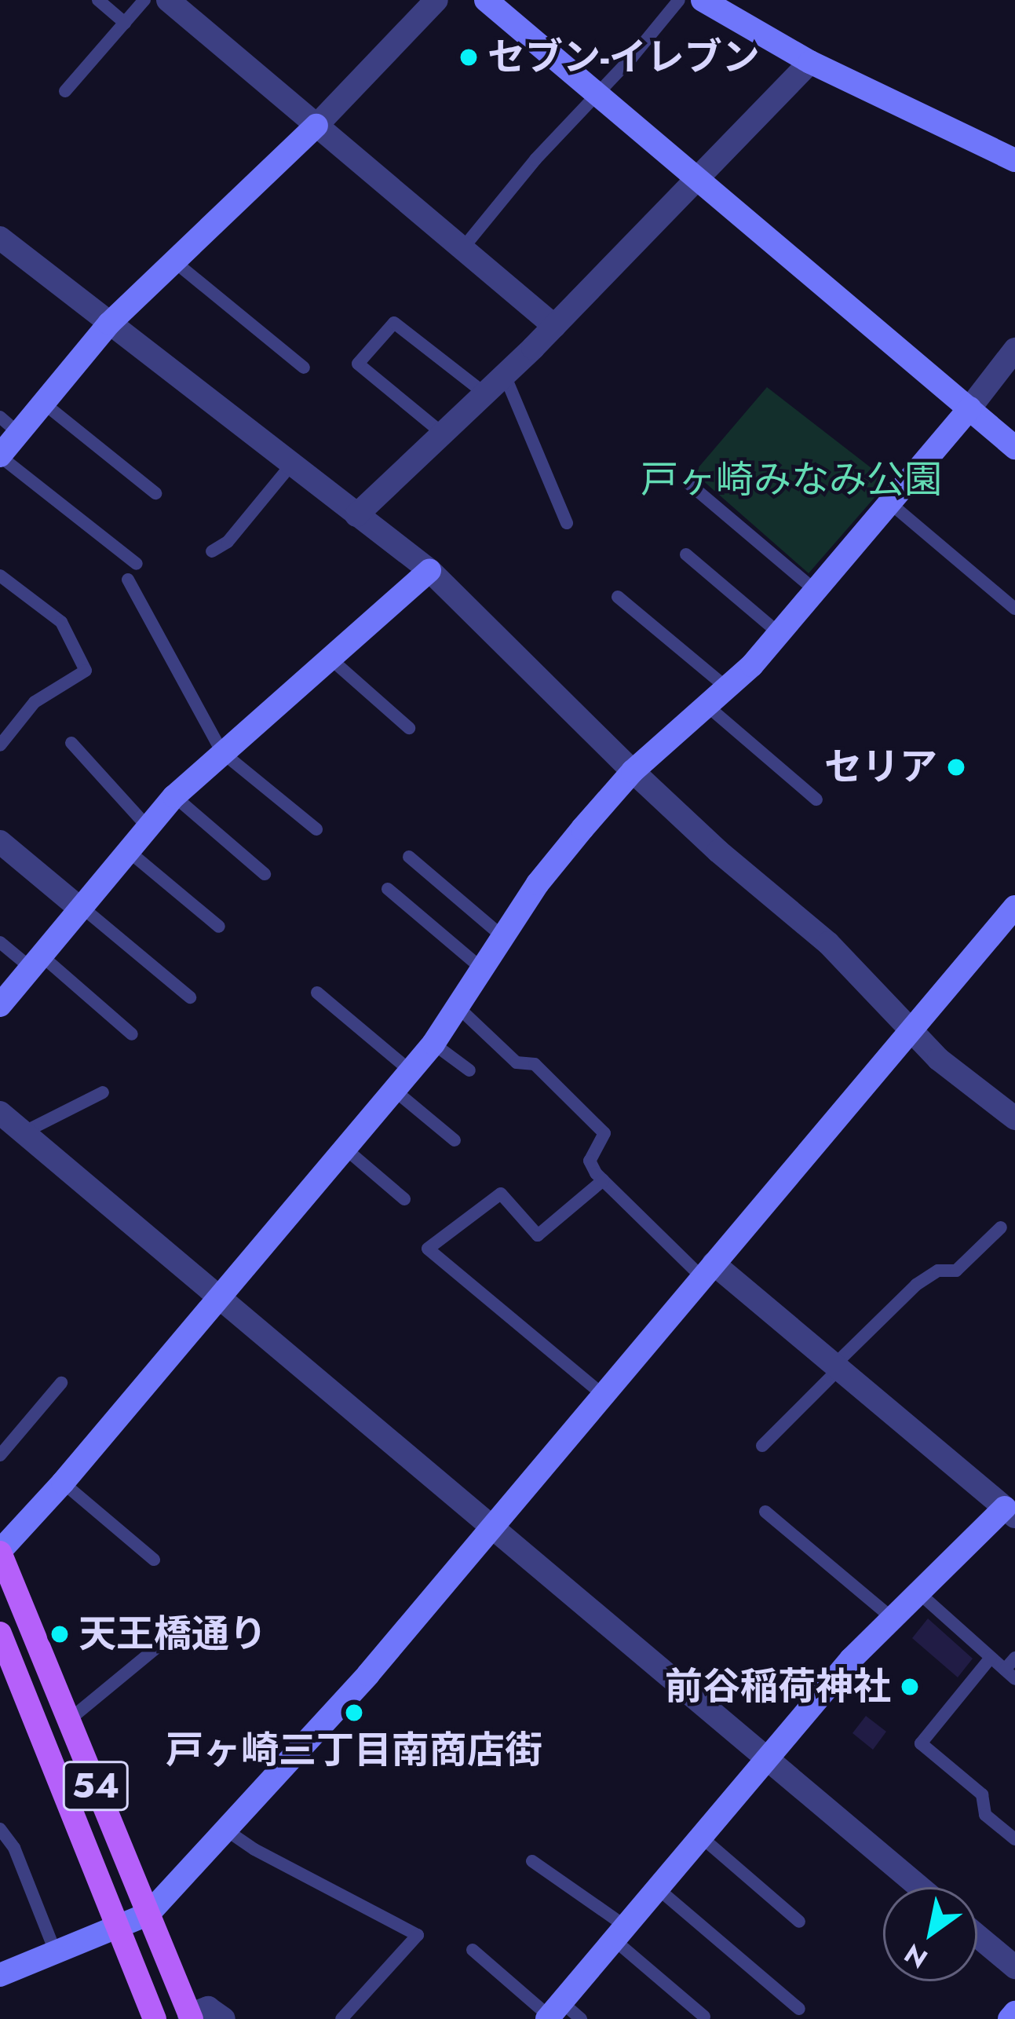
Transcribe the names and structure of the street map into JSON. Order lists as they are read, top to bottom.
{
  "streets": {
    "main road": ["54"]
  },
  "parks": ["戸ヶ崎みなみ公園"],
  "places": [
    "セブン-イレブン",
    "セリア",
    "天王橋通り",
    "前谷稲荷神社",
    "戸ヶ崎三丁目南商店街"
  ],
  "north": "bottom left"
}
